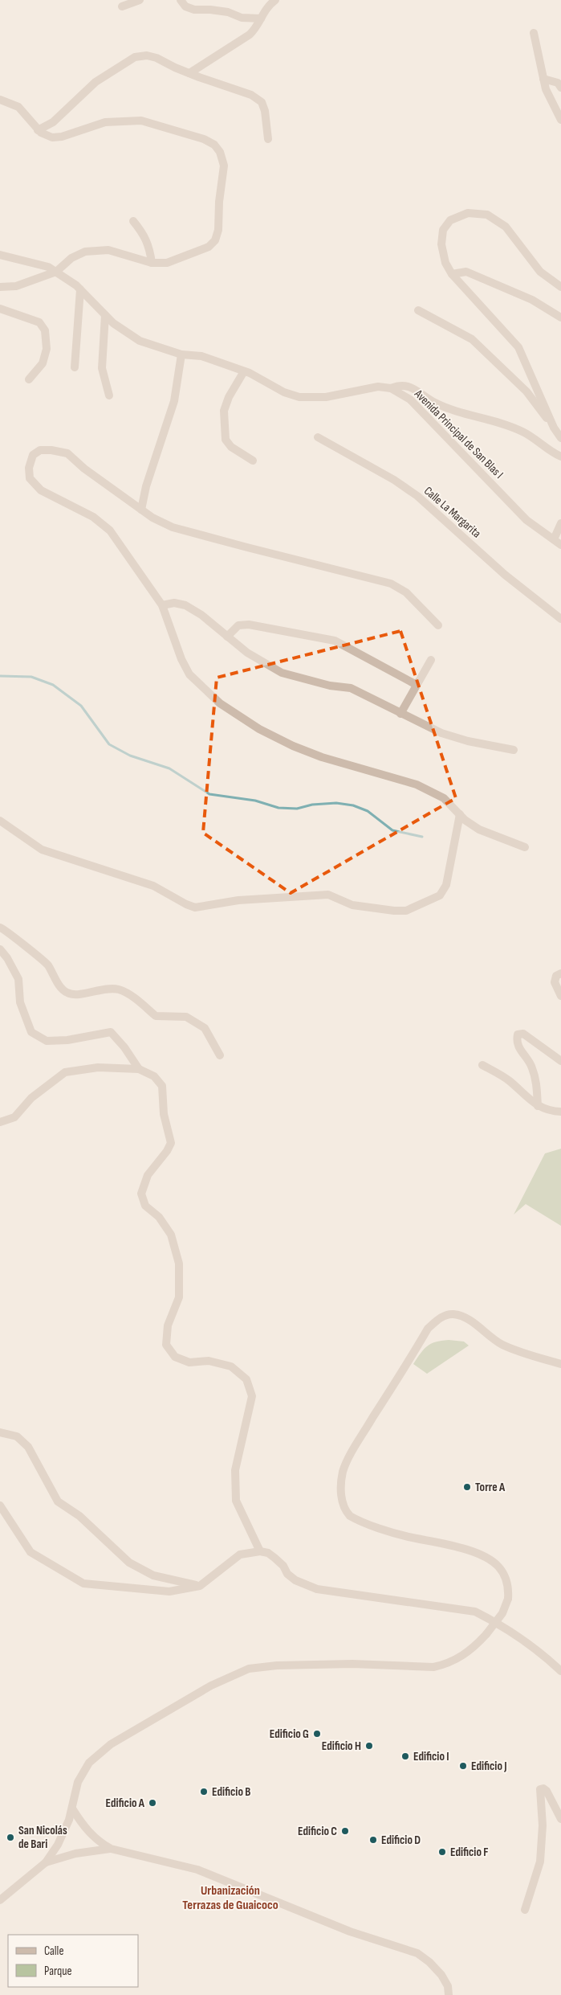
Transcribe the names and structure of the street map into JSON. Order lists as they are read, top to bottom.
{
  "streets": {
    "street": ["Avenida Principal de San Blas I", "Calle La Margarita"]
  },
  "districts": ["Urbanización Terrazas de Guaicoco"],
  "places": [
    "Torre A",
    "Edificio G",
    "Edificio H",
    "Edificio I",
    "Edificio J",
    "Edificio B",
    "Edificio A",
    "Edificio C",
    "San Nicolás de Bari",
    "Edificio D",
    "Edificio F"
  ],
  "legend": ["Calle", "Parque"]
}
